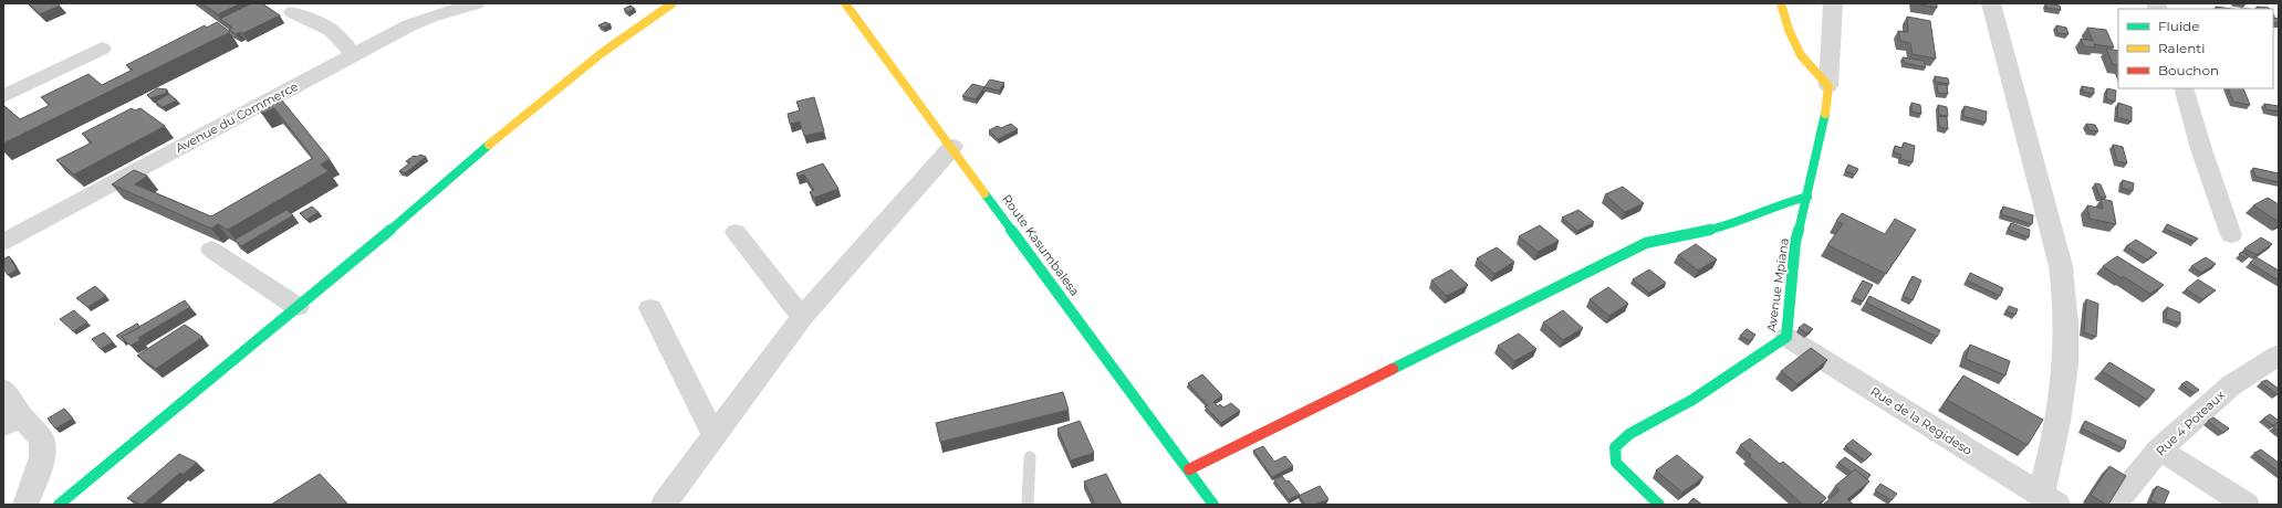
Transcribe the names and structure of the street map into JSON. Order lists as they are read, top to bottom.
{
  "streets": {
    "main road": ["Route Kasumbalesa", "Avenue Mpiana"],
    "street": ["Avenue du Commerce", "Rue de la Regideso", "Rue 4 Poteaux"]
  },
  "crossings": [
    ["Avenue Mpiana", "Rue de la Regideso"]
  ],
  "legend": ["Fluide", "Ralenti", "Bouchon"]
}
